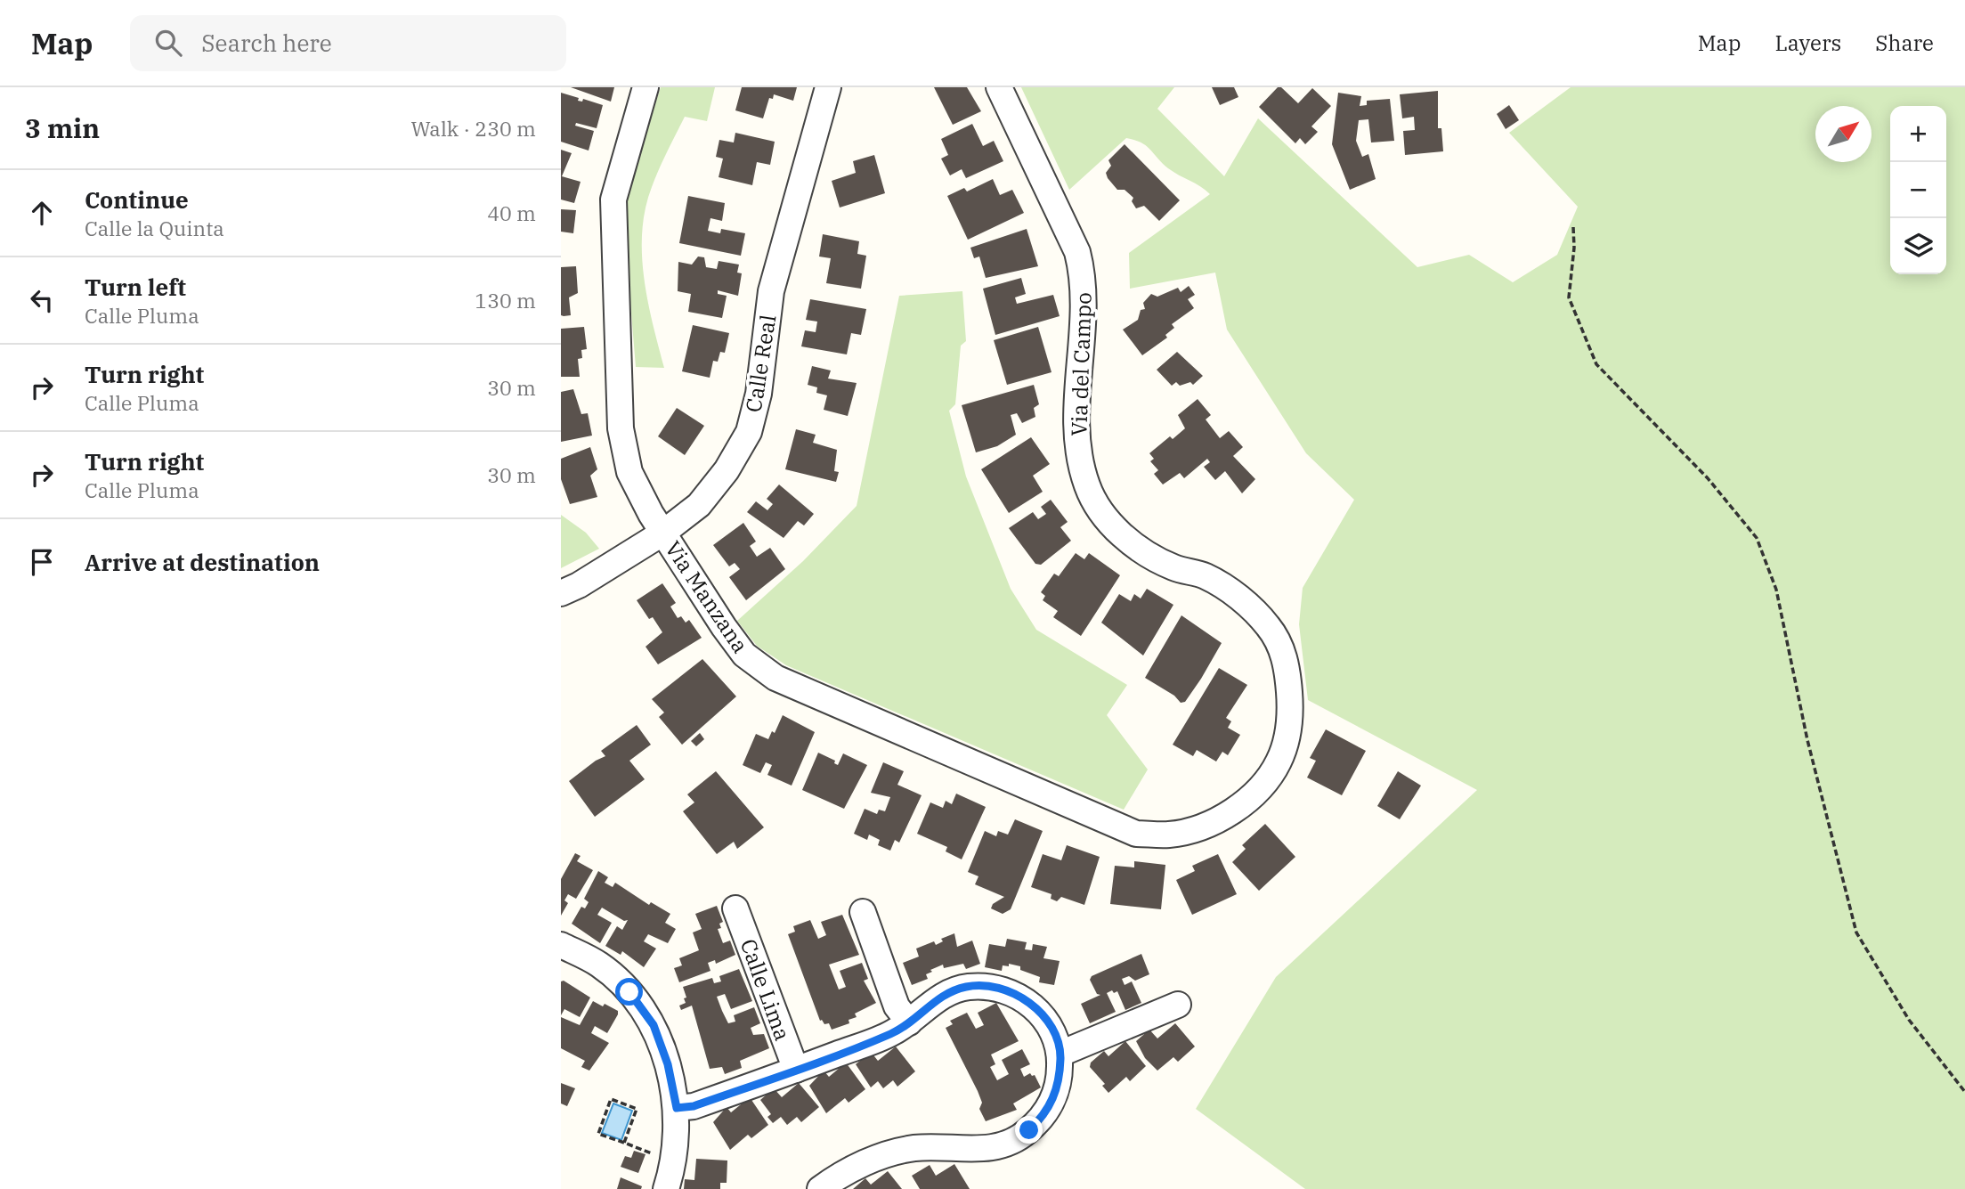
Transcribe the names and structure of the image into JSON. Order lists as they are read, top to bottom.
{
  "streets": {
    "street": [
      "Calle Real",
      "Via del Campo",
      "Via Manzana",
      "Calle Lima"
    ]
  },
  "crossings": [
    ["Calle Real", "Via Manzana"],
    ["Via del Campo", "Via Manzana"]
  ],
  "north": "top right",
  "page": {
    "header": "Map",
    "search": "Search here",
    "nav": ["Map", "Layers", "Share"],
    "heading": ["3 min", "Walk · 230 m"],
    "map_buttons": ["+", "−"],
    "list": [
      ["Continue", "Calle la Quinta", "40 m"],
      ["Turn left", "Calle Pluma", "130 m"],
      ["Turn right", "Calle Pluma", "30 m"],
      ["Turn right", "Calle Pluma", "30 m"],
      "Arrive at destination"
    ]
  }
}
